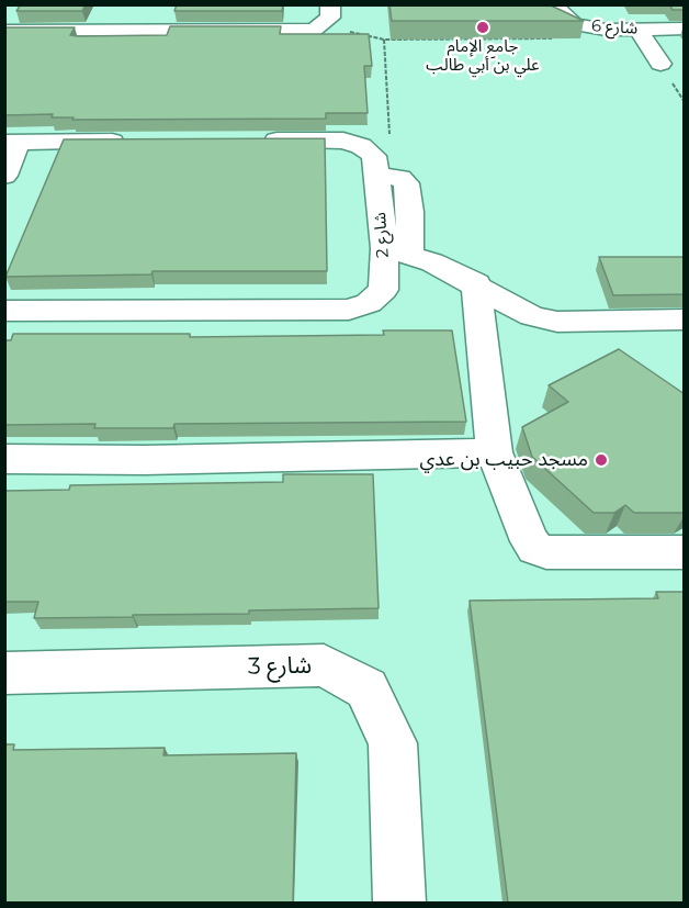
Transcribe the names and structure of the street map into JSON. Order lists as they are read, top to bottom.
{
  "streets": {
    "street": ["شارع 6", "شارع 2", "شارع 3"]
  },
  "places": ["جامع الإمام علي بن أبي طالب", "مسجد حبيب بن عدي"]
}
